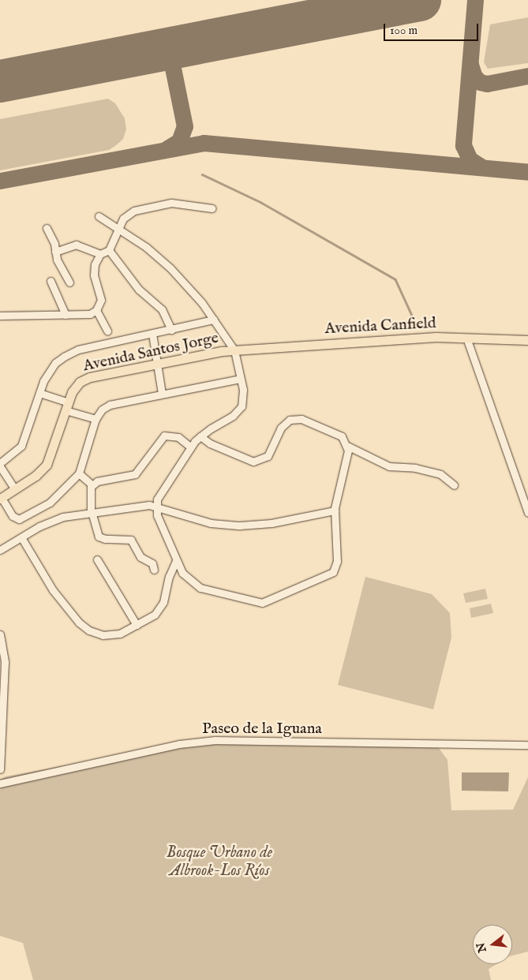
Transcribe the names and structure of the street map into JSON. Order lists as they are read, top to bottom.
{
  "streets": {
    "main road": ["Avenida Canfield", "Avenida Santos Jorge"],
    "street": ["Paseo de la Iguana"]
  },
  "crossings": [
    ["Avenida Canfield", "Avenida Santos Jorge"]
  ],
  "parks": ["Bosque Urbano de Albrook-Los Ríos"],
  "scale_bar": "100 m",
  "north": "left"
}
